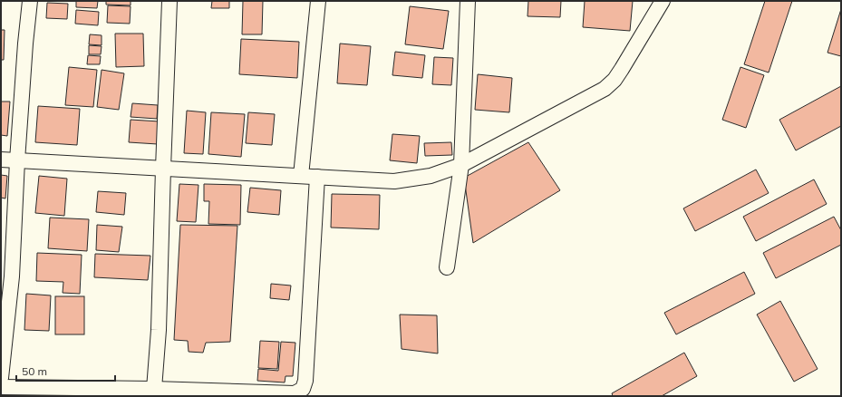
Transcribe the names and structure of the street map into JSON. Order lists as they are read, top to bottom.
{
  "scale_bar": "50 m"
}
